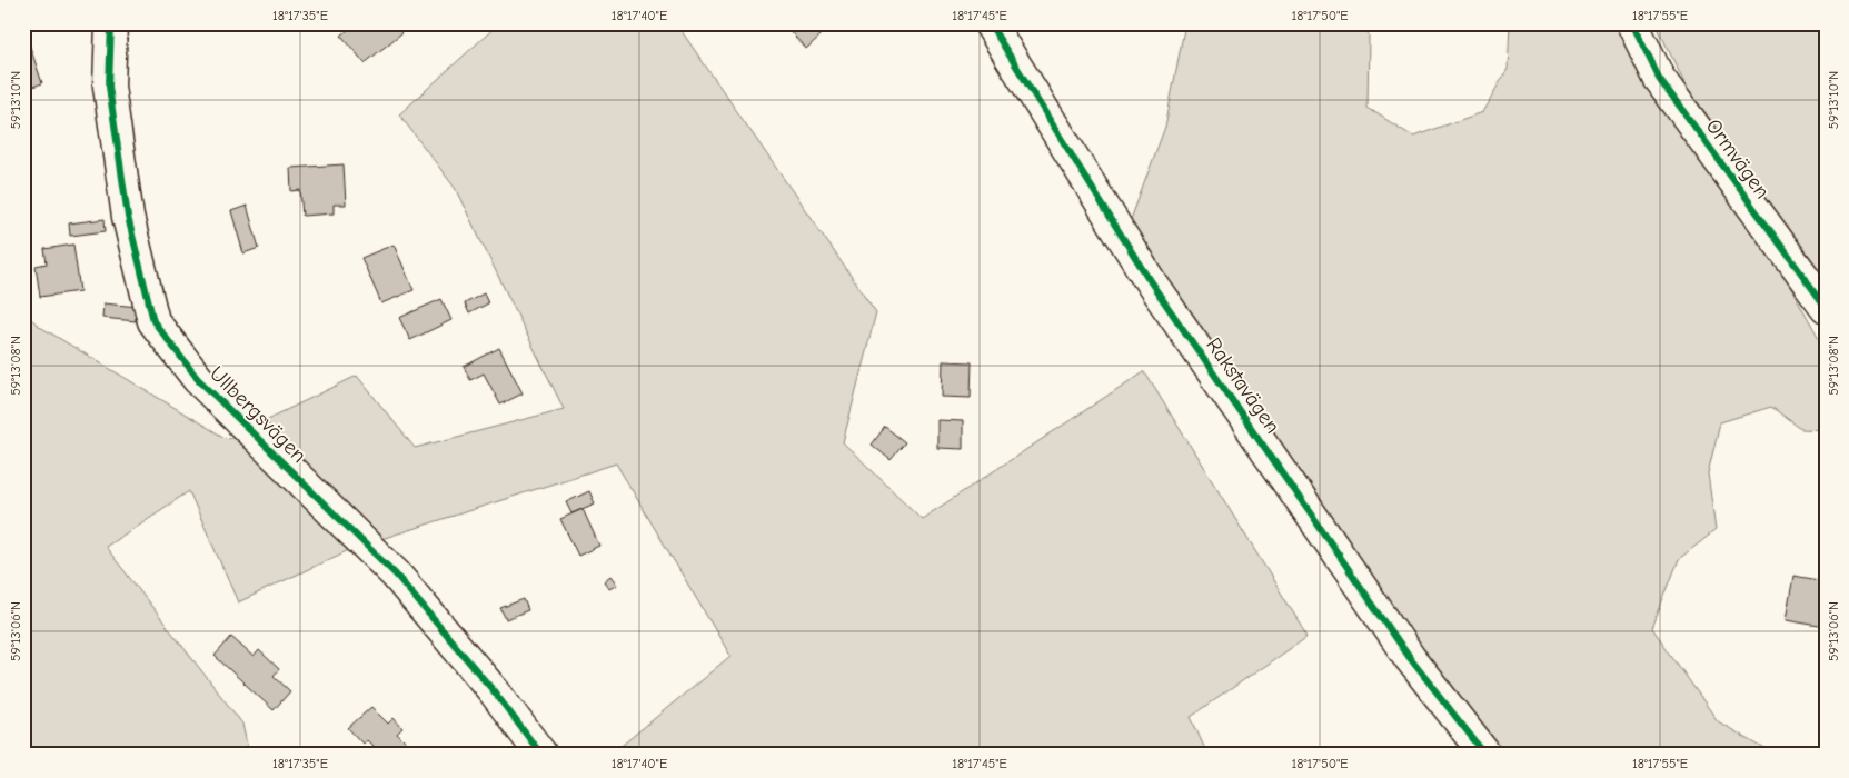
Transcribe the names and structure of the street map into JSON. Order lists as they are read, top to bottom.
{
  "streets": {
    "street": ["Ormvägen", "Rakstavägen", "Ullbergsvägen"]
  },
  "coordinates": [
    "18°17'35\"E",
    "18°17'40\"E",
    "18°17'45\"E",
    "18°17'50\"E",
    "18°17'55\"E",
    "59°13'10\"N",
    "59°13'08\"N",
    "59°13'06\"N"
  ]
}
